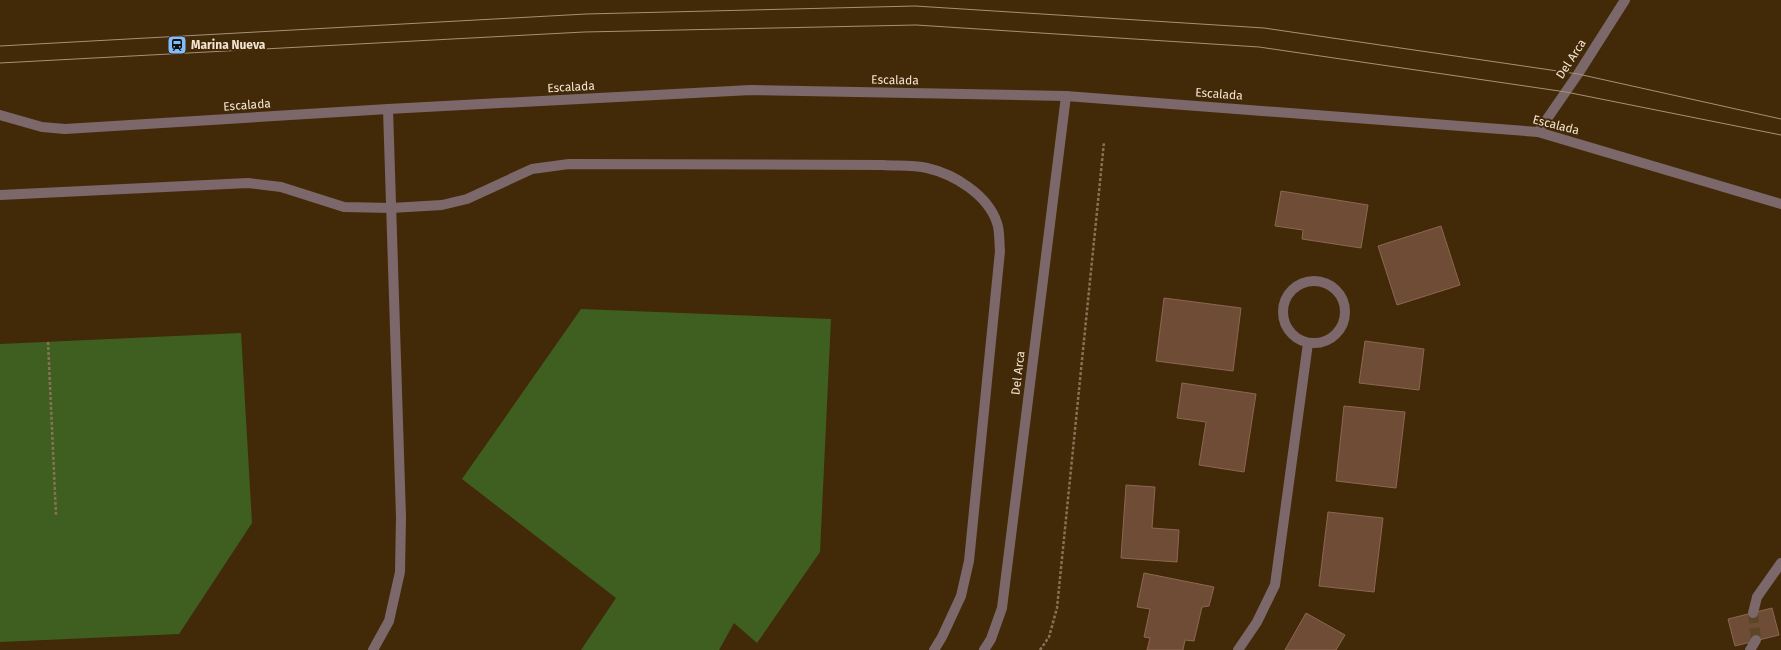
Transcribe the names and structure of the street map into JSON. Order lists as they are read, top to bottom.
{
  "streets": {
    "street": ["Del Arca", "Escalada"]
  },
  "crossings": [
    ["Del Arca", "Escalada"]
  ],
  "places": {
    "station": ["Marina Nueva"]
  }
}
